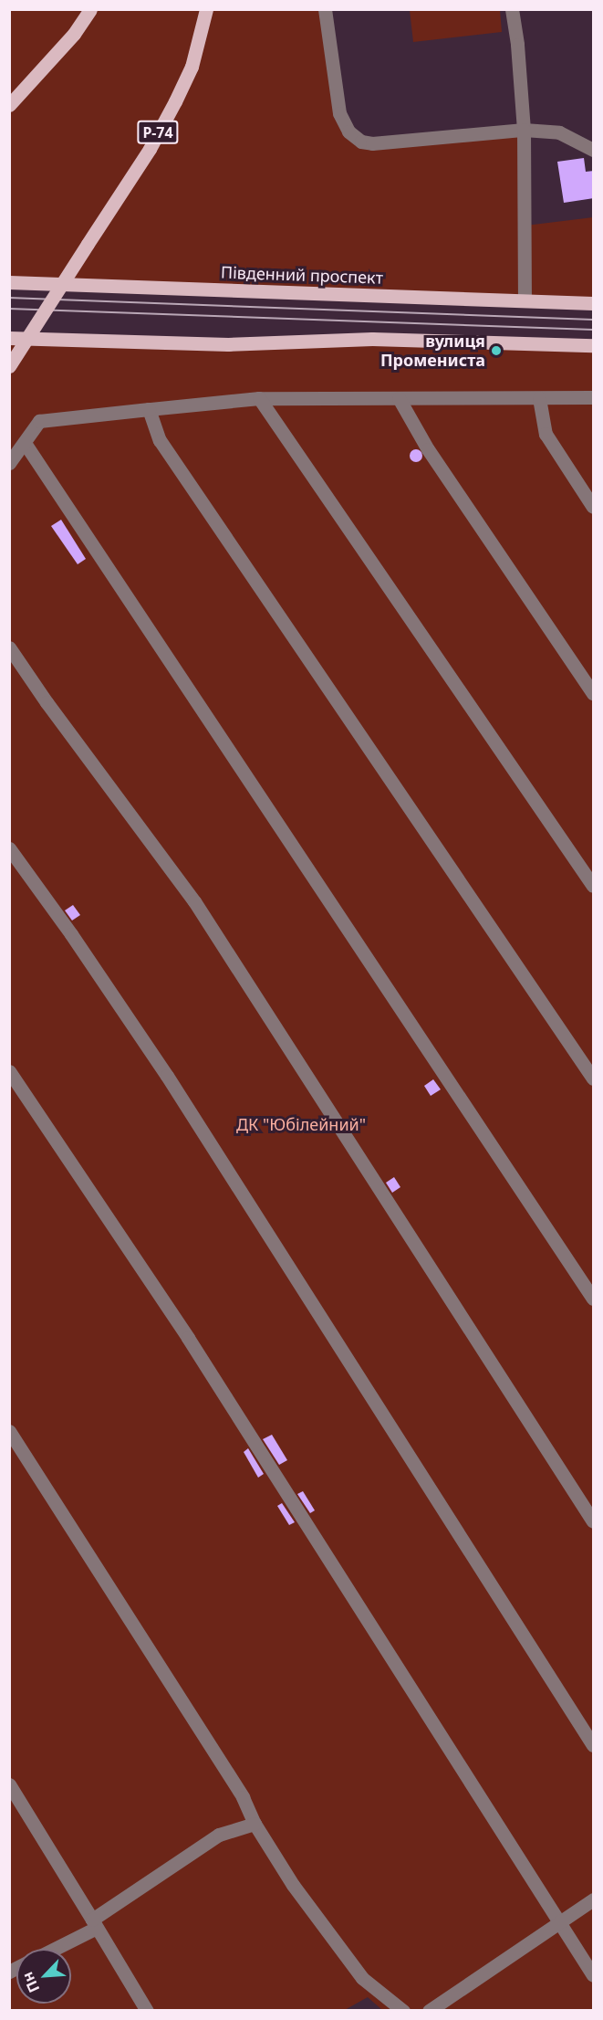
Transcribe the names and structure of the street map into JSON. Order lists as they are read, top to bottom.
{
  "streets": {
    "main road": ["Р-74", "Південний проспект"]
  },
  "parks": ["ДК \"Юбілейний\""],
  "places": ["вулиця Промениста"],
  "north": "bottom left"
}
